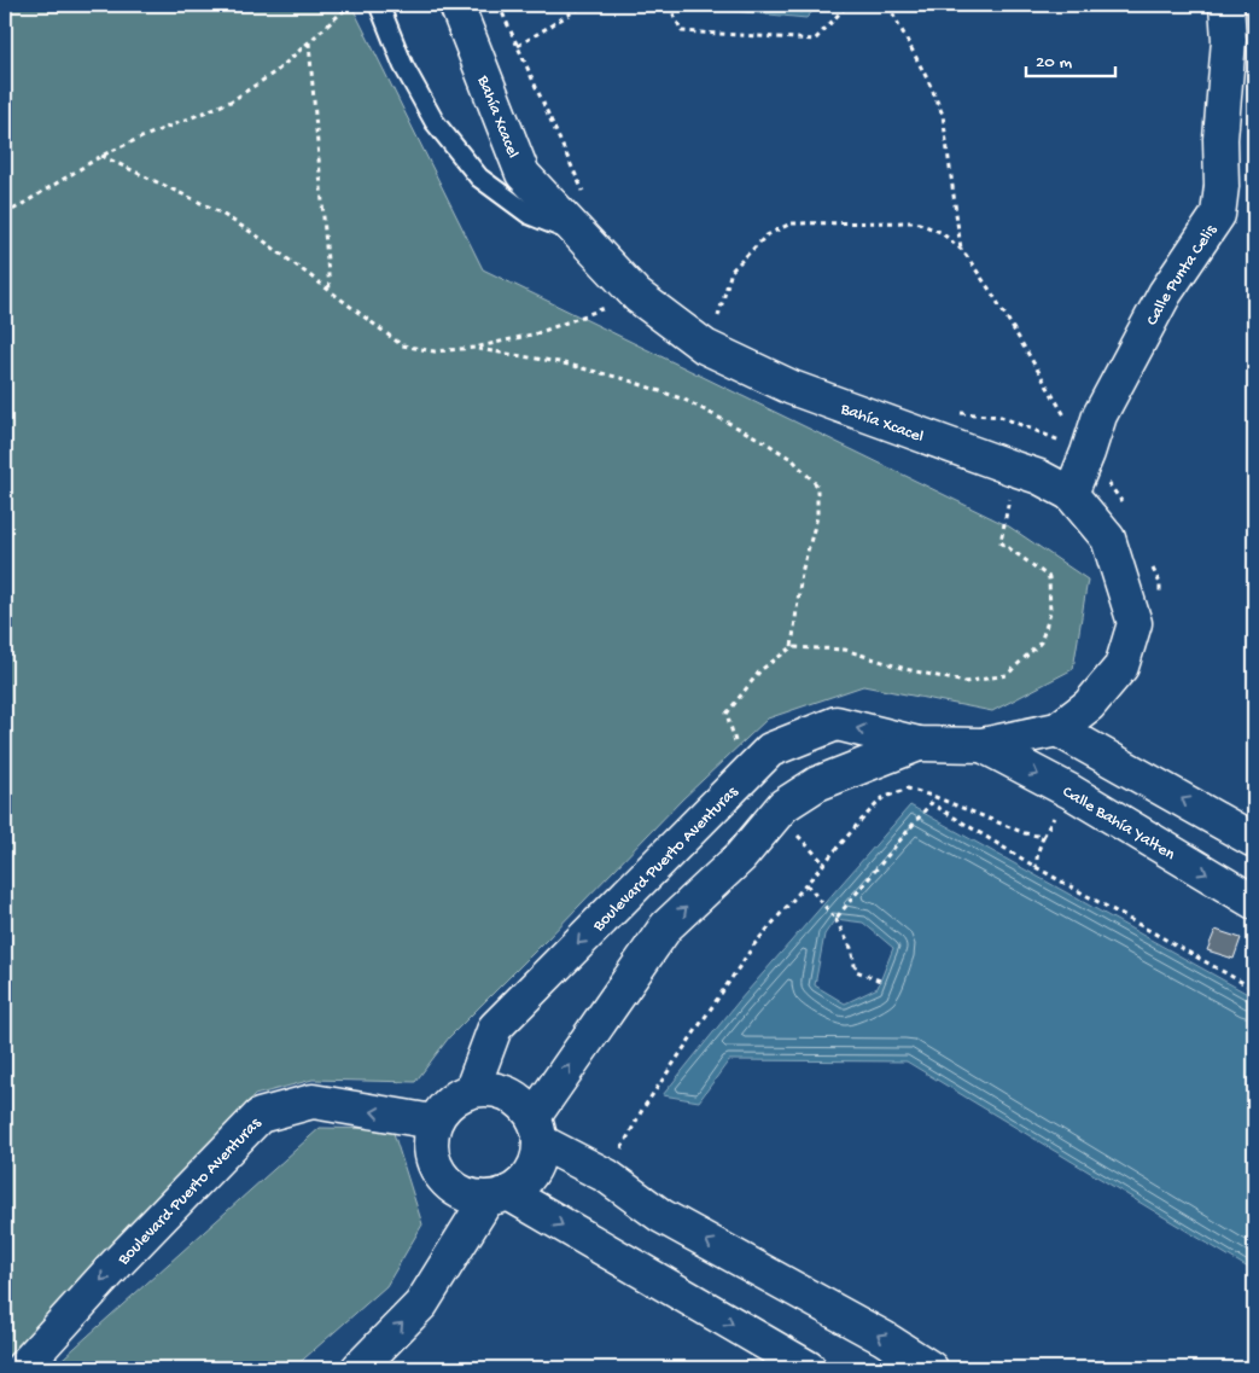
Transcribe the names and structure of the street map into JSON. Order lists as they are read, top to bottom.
{
  "streets": {
    "street": [
      "Bahía Xcacel",
      "Calle Punta Celis",
      "Calle Bahía Yalten",
      "Boulevard Puerto Aventuras"
    ]
  },
  "crossings": [
    ["Bahía Xcacel", "Calle Punta Celis"],
    ["Bahía Xcacel", "Calle Bahía Yalten"],
    ["Bahía Xcacel", "Boulevard Puerto Aventuras"]
  ],
  "scale_bar": "20 m"
}
